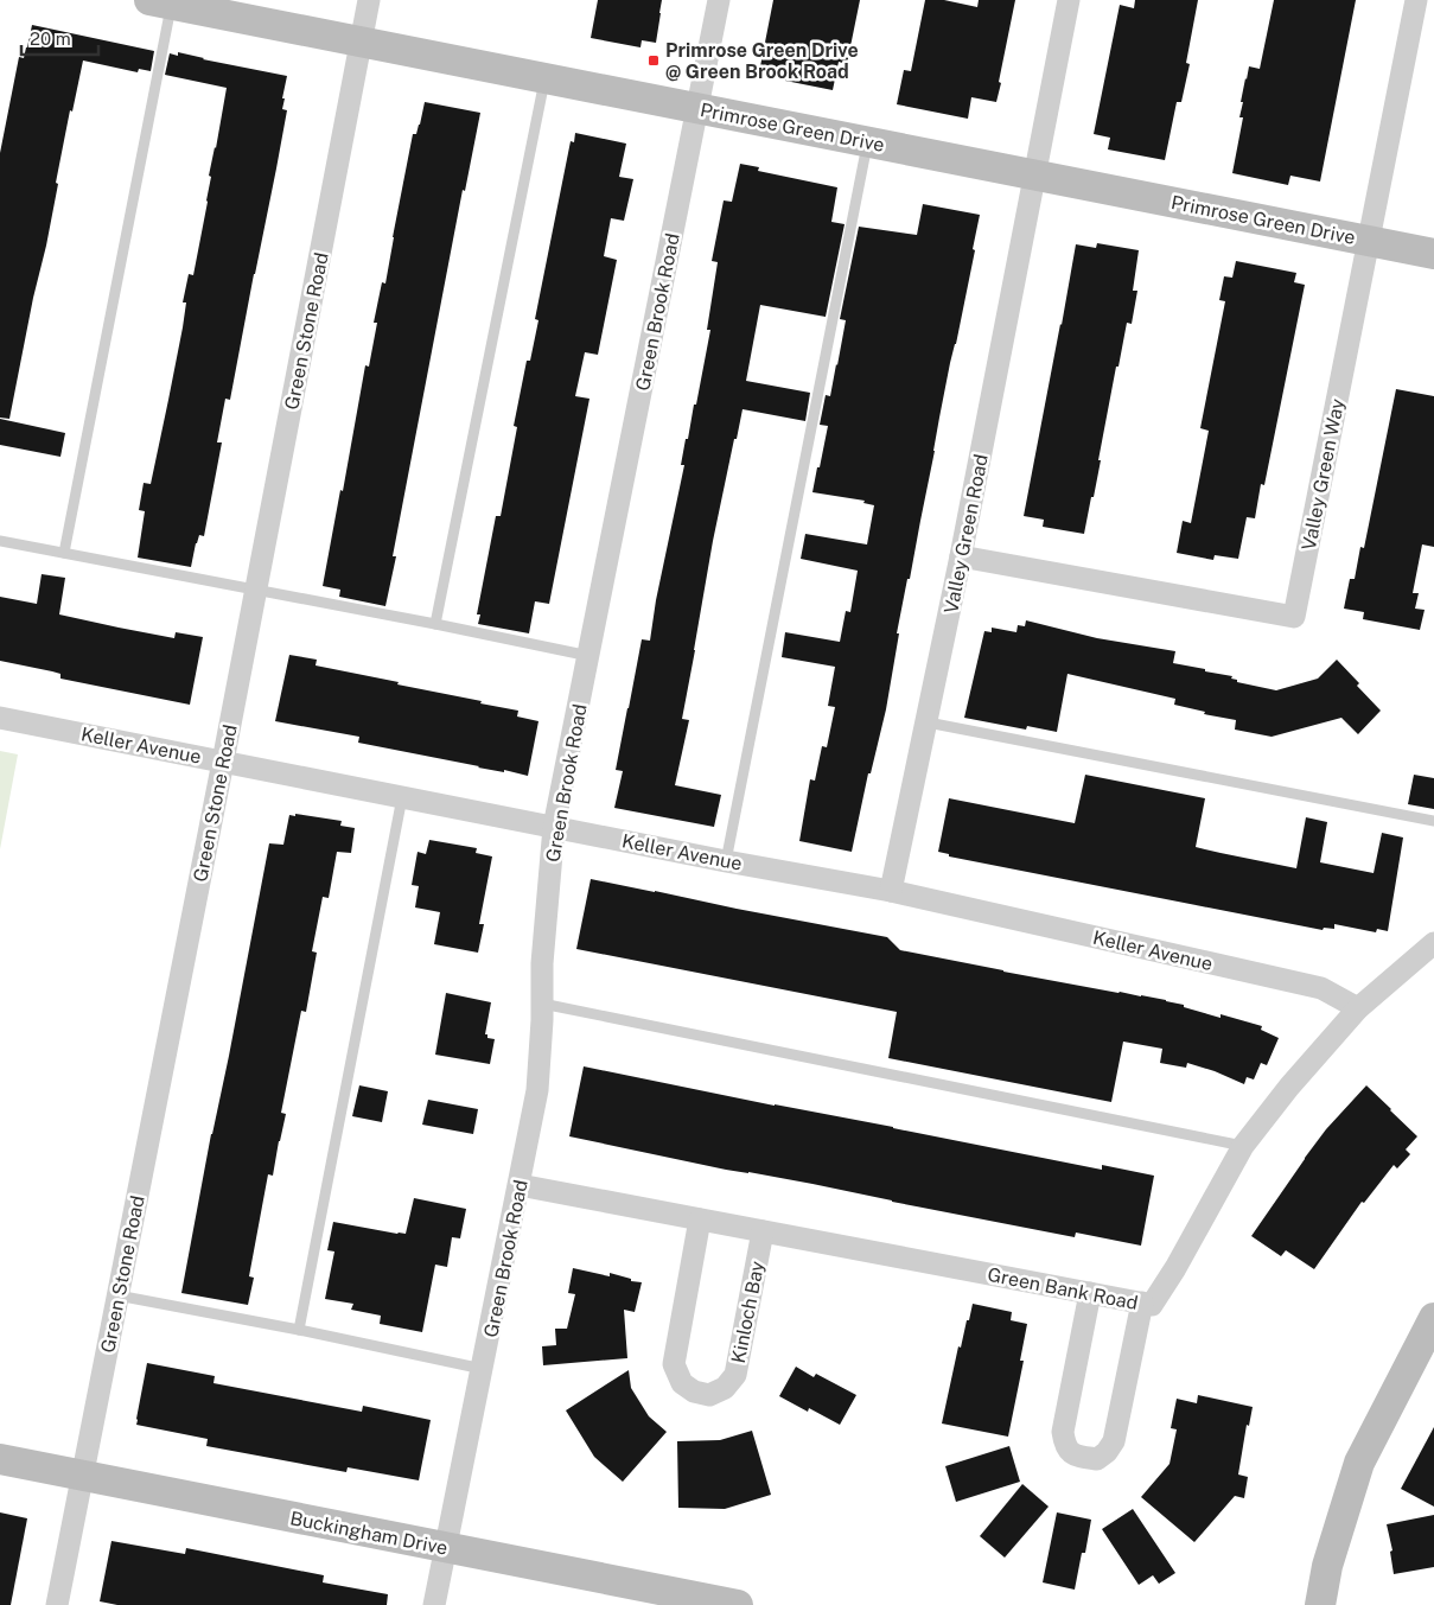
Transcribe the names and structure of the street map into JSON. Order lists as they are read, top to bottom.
{
  "streets": {
    "street": [
      "Primrose Green Drive",
      "Green Brook Road",
      "Green Stone Road",
      "Valley Green Way",
      "Valley Green Road",
      "Keller Avenue",
      "Green Bank Road",
      "Kinloch Bay",
      "Buckingham Drive"
    ]
  },
  "crossings": [
    ["Primrose Green Drive", "Green Brook Road"],
    ["Primrose Green Drive", "Green Stone Road"],
    ["Primrose Green Drive", "Valley Green Way"],
    ["Primrose Green Drive", "Valley Green Road"],
    ["Green Brook Road", "Keller Avenue"],
    ["Green Brook Road", "Green Bank Road"],
    ["Green Brook Road", "Buckingham Drive"],
    ["Green Stone Road", "Keller Avenue"],
    ["Green Stone Road", "Buckingham Drive"],
    ["Valley Green Way", "Valley Green Road"],
    ["Valley Green Road", "Keller Avenue"],
    ["Keller Avenue", "Green Bank Road"],
    ["Green Bank Road", "Kinloch Bay"]
  ],
  "places": {
    "transit": ["Primrose Green Drive @ Green Brook Road"]
  },
  "scale_bar": "20 m"
}
